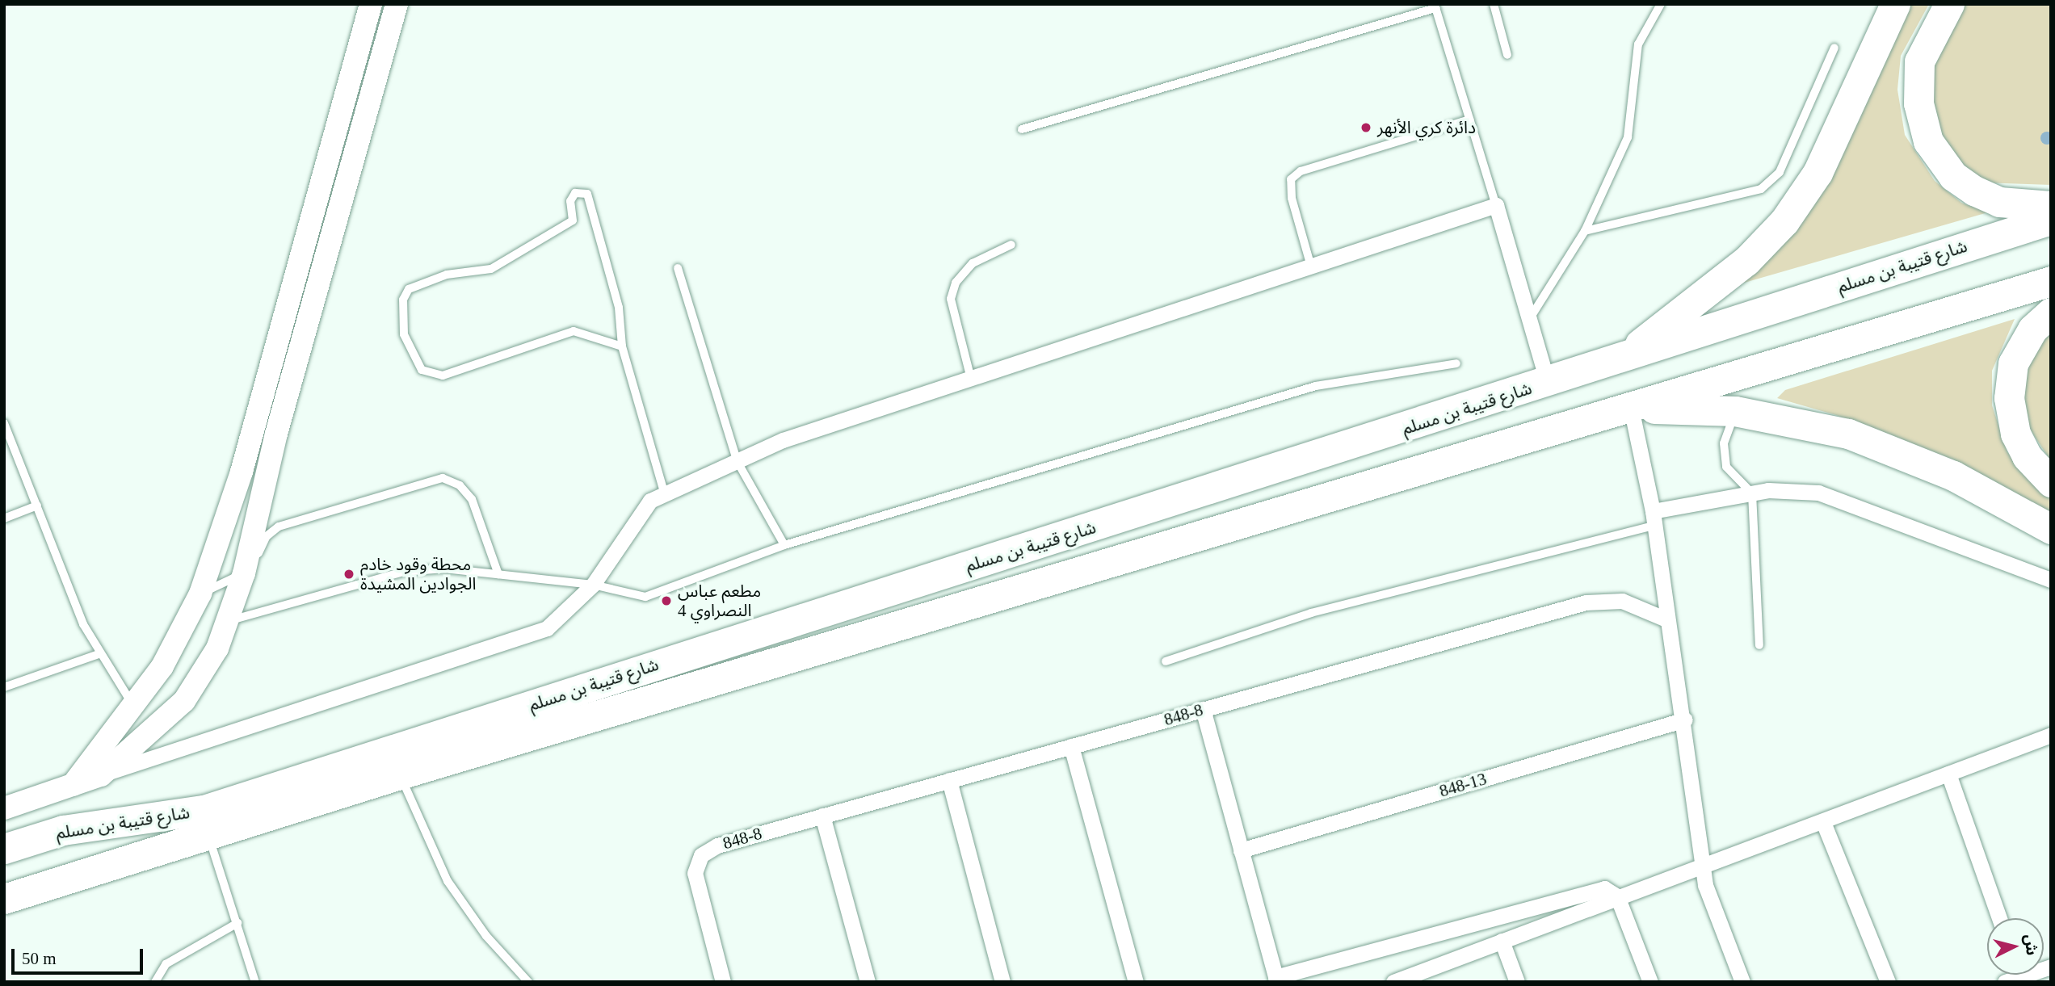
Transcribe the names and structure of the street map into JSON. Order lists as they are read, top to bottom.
{
  "streets": {
    "highway": ["شارع قتيبة بن مسلم"],
    "street": ["848-8", "848-13"]
  },
  "places": ["دائرة كري الأنهر", "محطة وقود خادم الجوادين المشيدة", "مطعم عباس النصراوي 4"],
  "scale_bar": "50 m",
  "north": "right"
}
